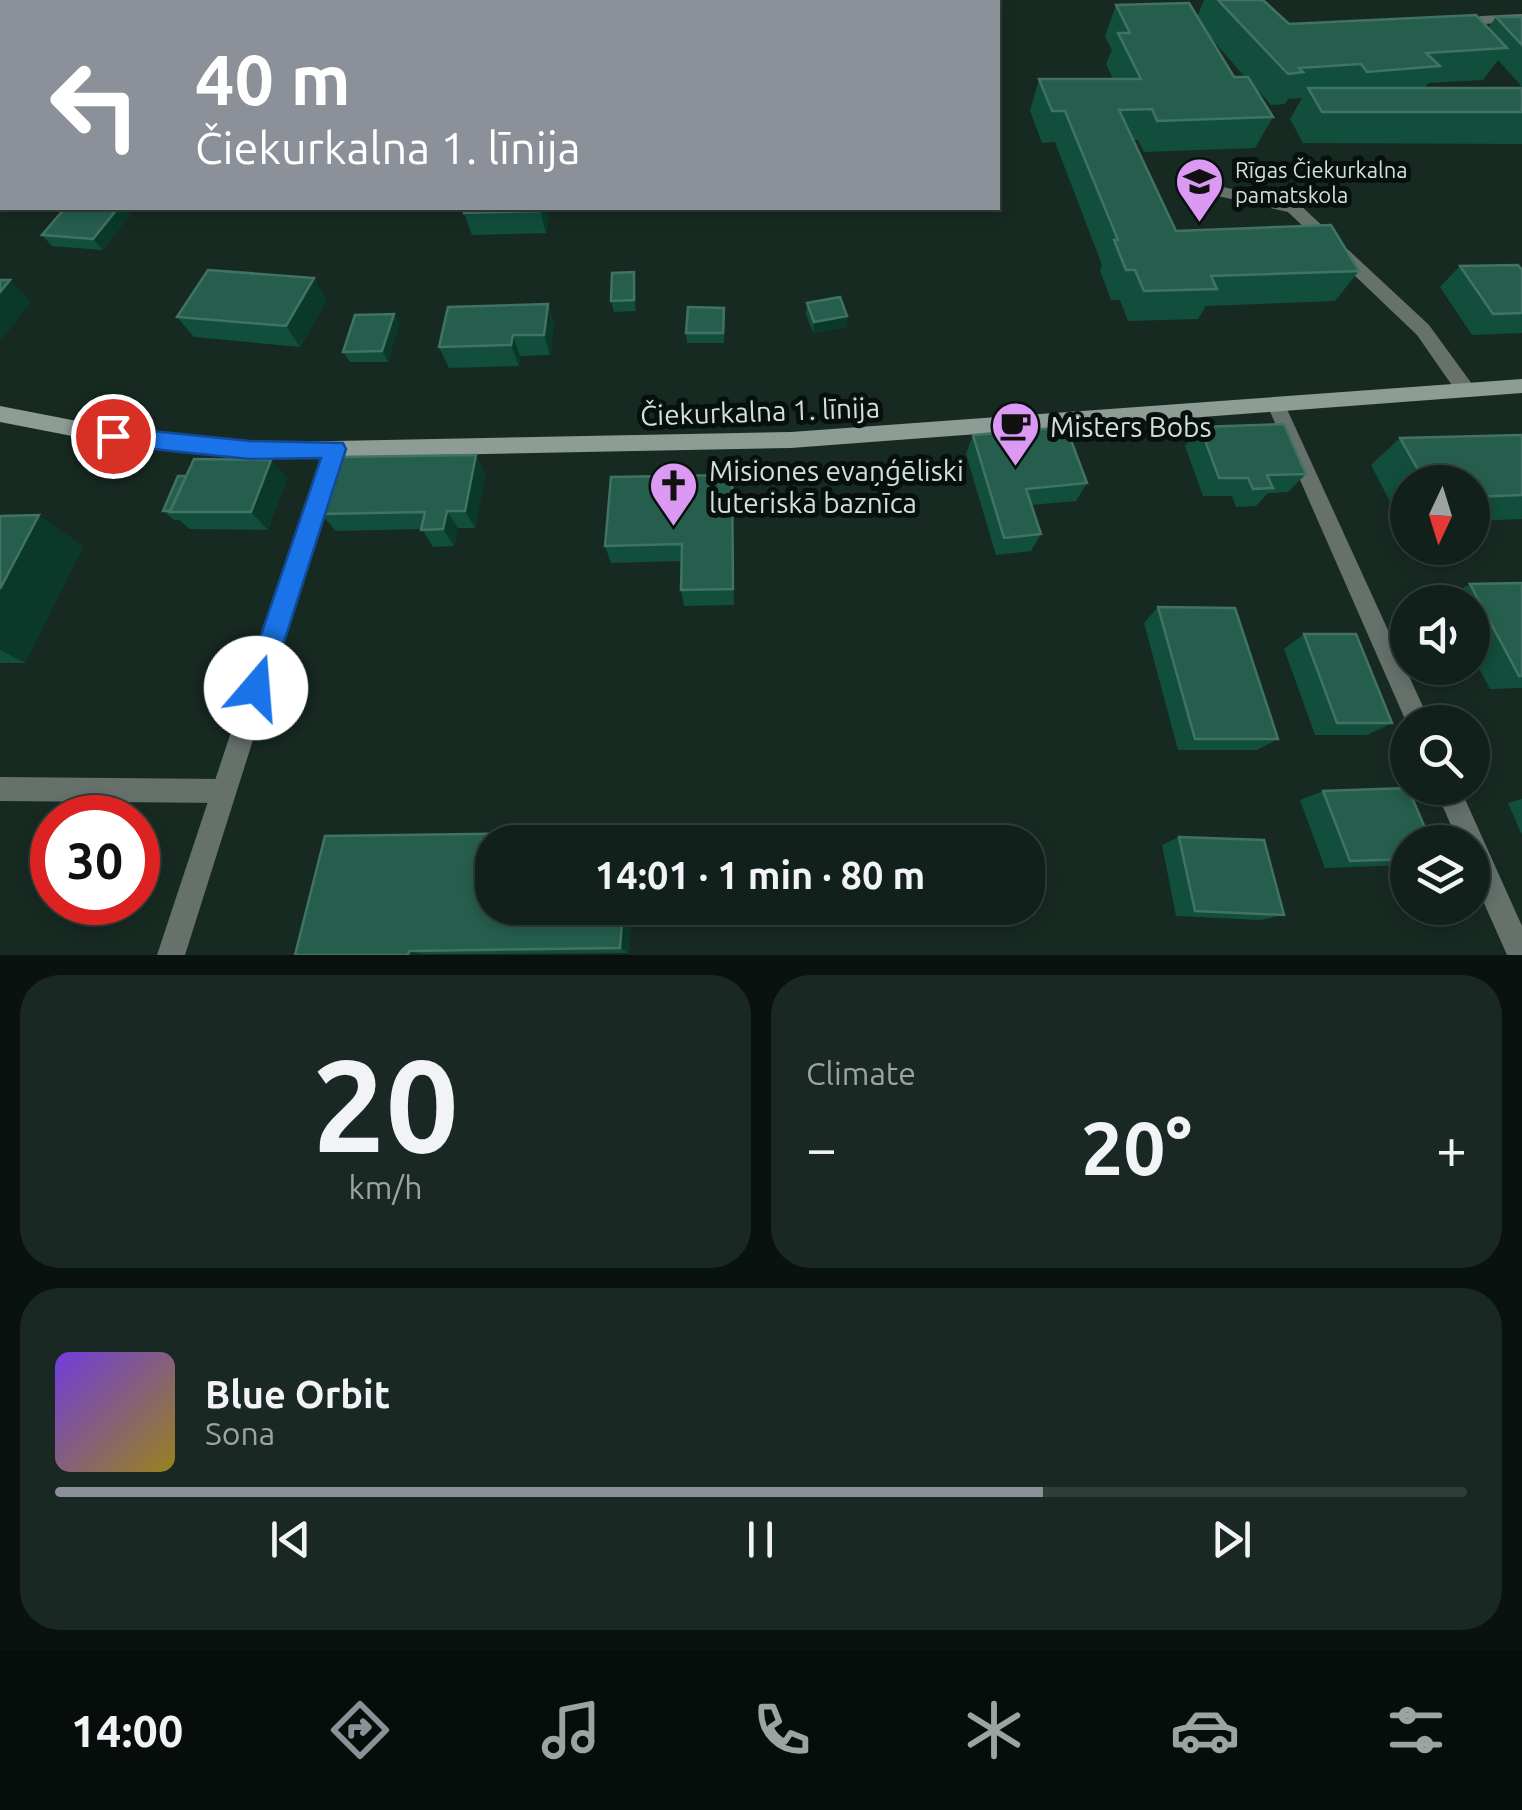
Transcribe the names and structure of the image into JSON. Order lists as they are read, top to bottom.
{
  "streets": {
    "street": ["Čiekurkalna 1. līnija"]
  },
  "places": {
    "school or university": ["Rīgas Čiekurkalna pamatskola"],
    "cafe": ["Misters Bobs"],
    "church": ["Misiones evaņģēliski luteriskā baznīca"]
  },
  "north": "bottom",
  "page": {
    "turn": ["40 m", "Čiekurkalna 1. līnija"],
    "limit": "30",
    "trip": "14:01 · 1 min · 80 m",
    "tile": [
      ["20", "km/h"],
      "Climate"
    ],
    "heat": ["−", "20°", "+"],
    "song": ["Blue Orbit", "Sona"],
    "tabs": "14:00"
  }
}
